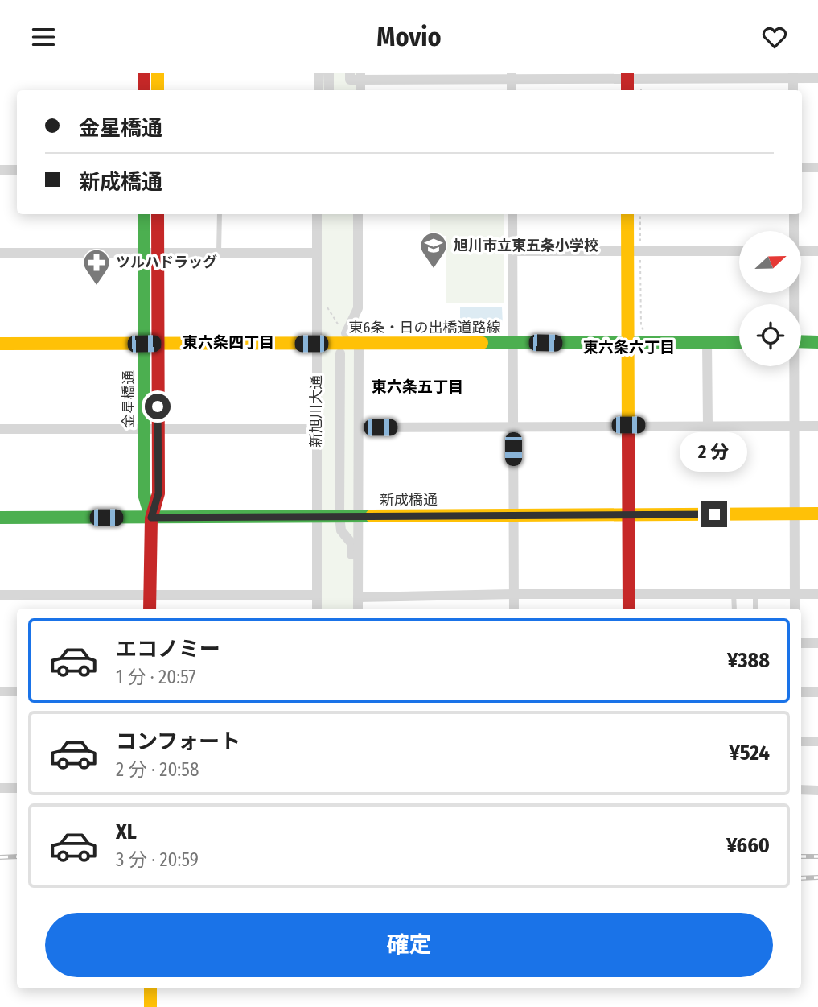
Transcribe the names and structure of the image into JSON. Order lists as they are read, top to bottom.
{
  "streets": {
    "street": [
      "東6条・日の出橋道路線",
      "金星橋通",
      "新旭川大通",
      "新成橋通"
    ]
  },
  "crossings": [
    ["東6条・日の出橋道路線", "金星橋通"],
    ["東6条・日の出橋道路線", "新旭川大通"],
    ["金星橋通", "新成橋通"],
    ["新旭川大通", "新成橋通"]
  ],
  "districts": ["東六条四丁目", "東六条六丁目", "東六条五丁目"],
  "places": {
    "school or university": ["旭川市立東五条小学校"],
    "pharmacy": ["ツルハドラッグ"]
  },
  "north": "right",
  "page": {
    "header": "Movio",
    "banner": ["金星橋通", "新成橋通"],
    "bubble": "2 分",
    "list": [
      {
        "name": "エコノミー",
        "note": "1 分 · 20:57",
        "value": "¥388"
      },
      {
        "name": "コンフォート",
        "note": "2 分 · 20:58",
        "value": "¥524"
      },
      {
        "name": "XL",
        "note": "3 分 · 20:59",
        "value": "¥660"
      }
    ],
    "buttons": "確定"
  }
}
